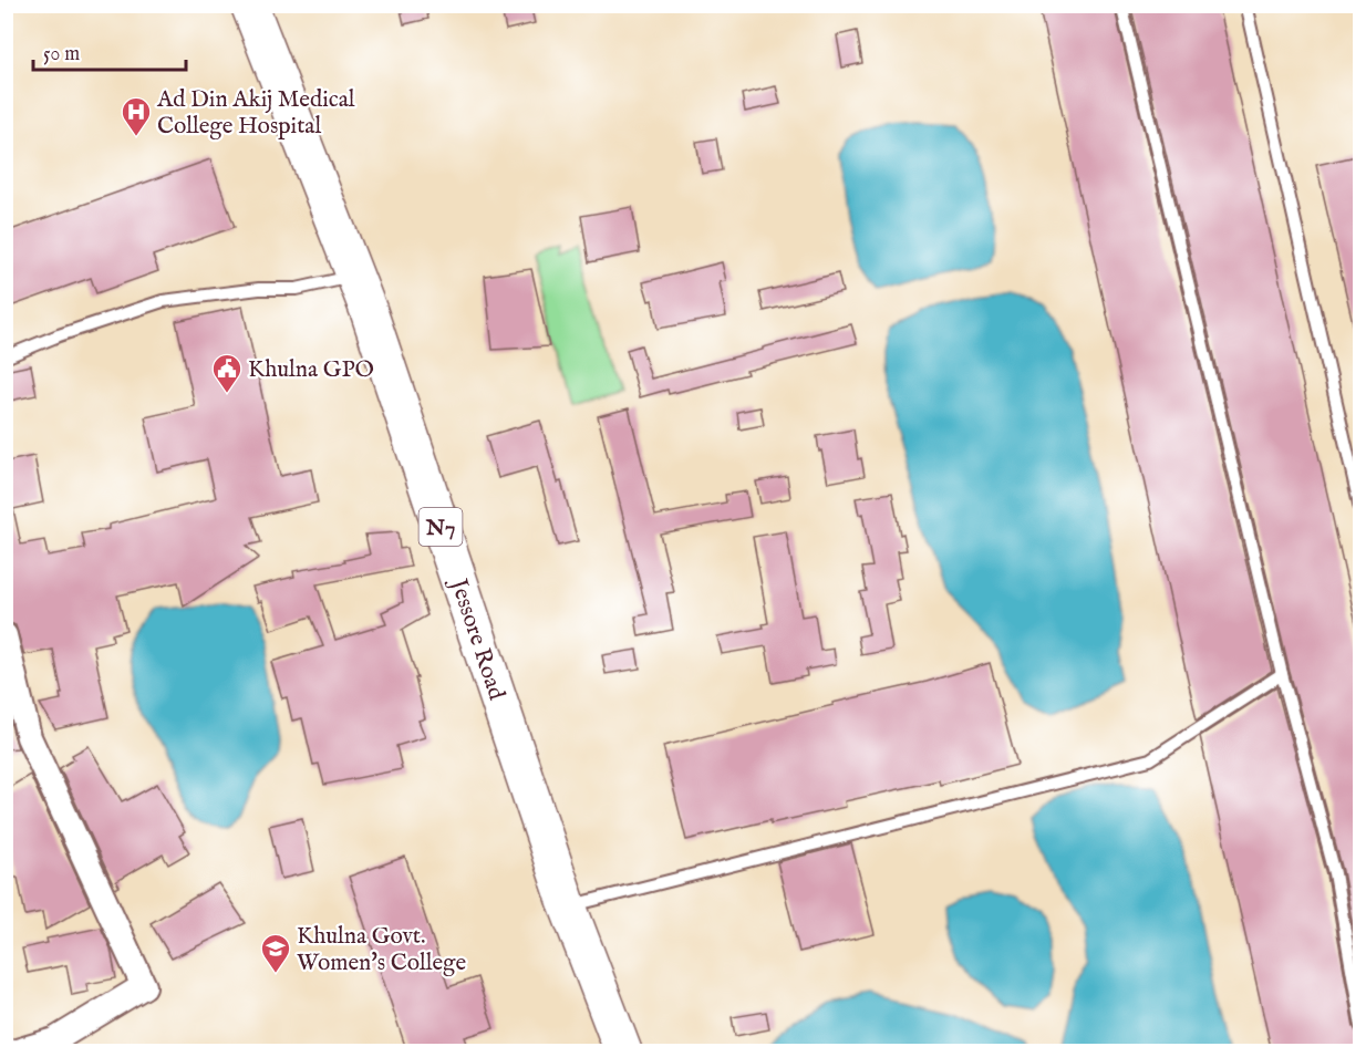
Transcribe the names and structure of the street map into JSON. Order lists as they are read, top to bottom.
{
  "streets": {
    "highway": ["N7", "Jessore Road"]
  },
  "places": {
    "hospital": ["Ad Din Akij Medical College Hospital"],
    "public building": ["Khulna GPO"],
    "school or university": ["Khulna Govt. Women's College"]
  },
  "scale_bar": "50 m"
}
